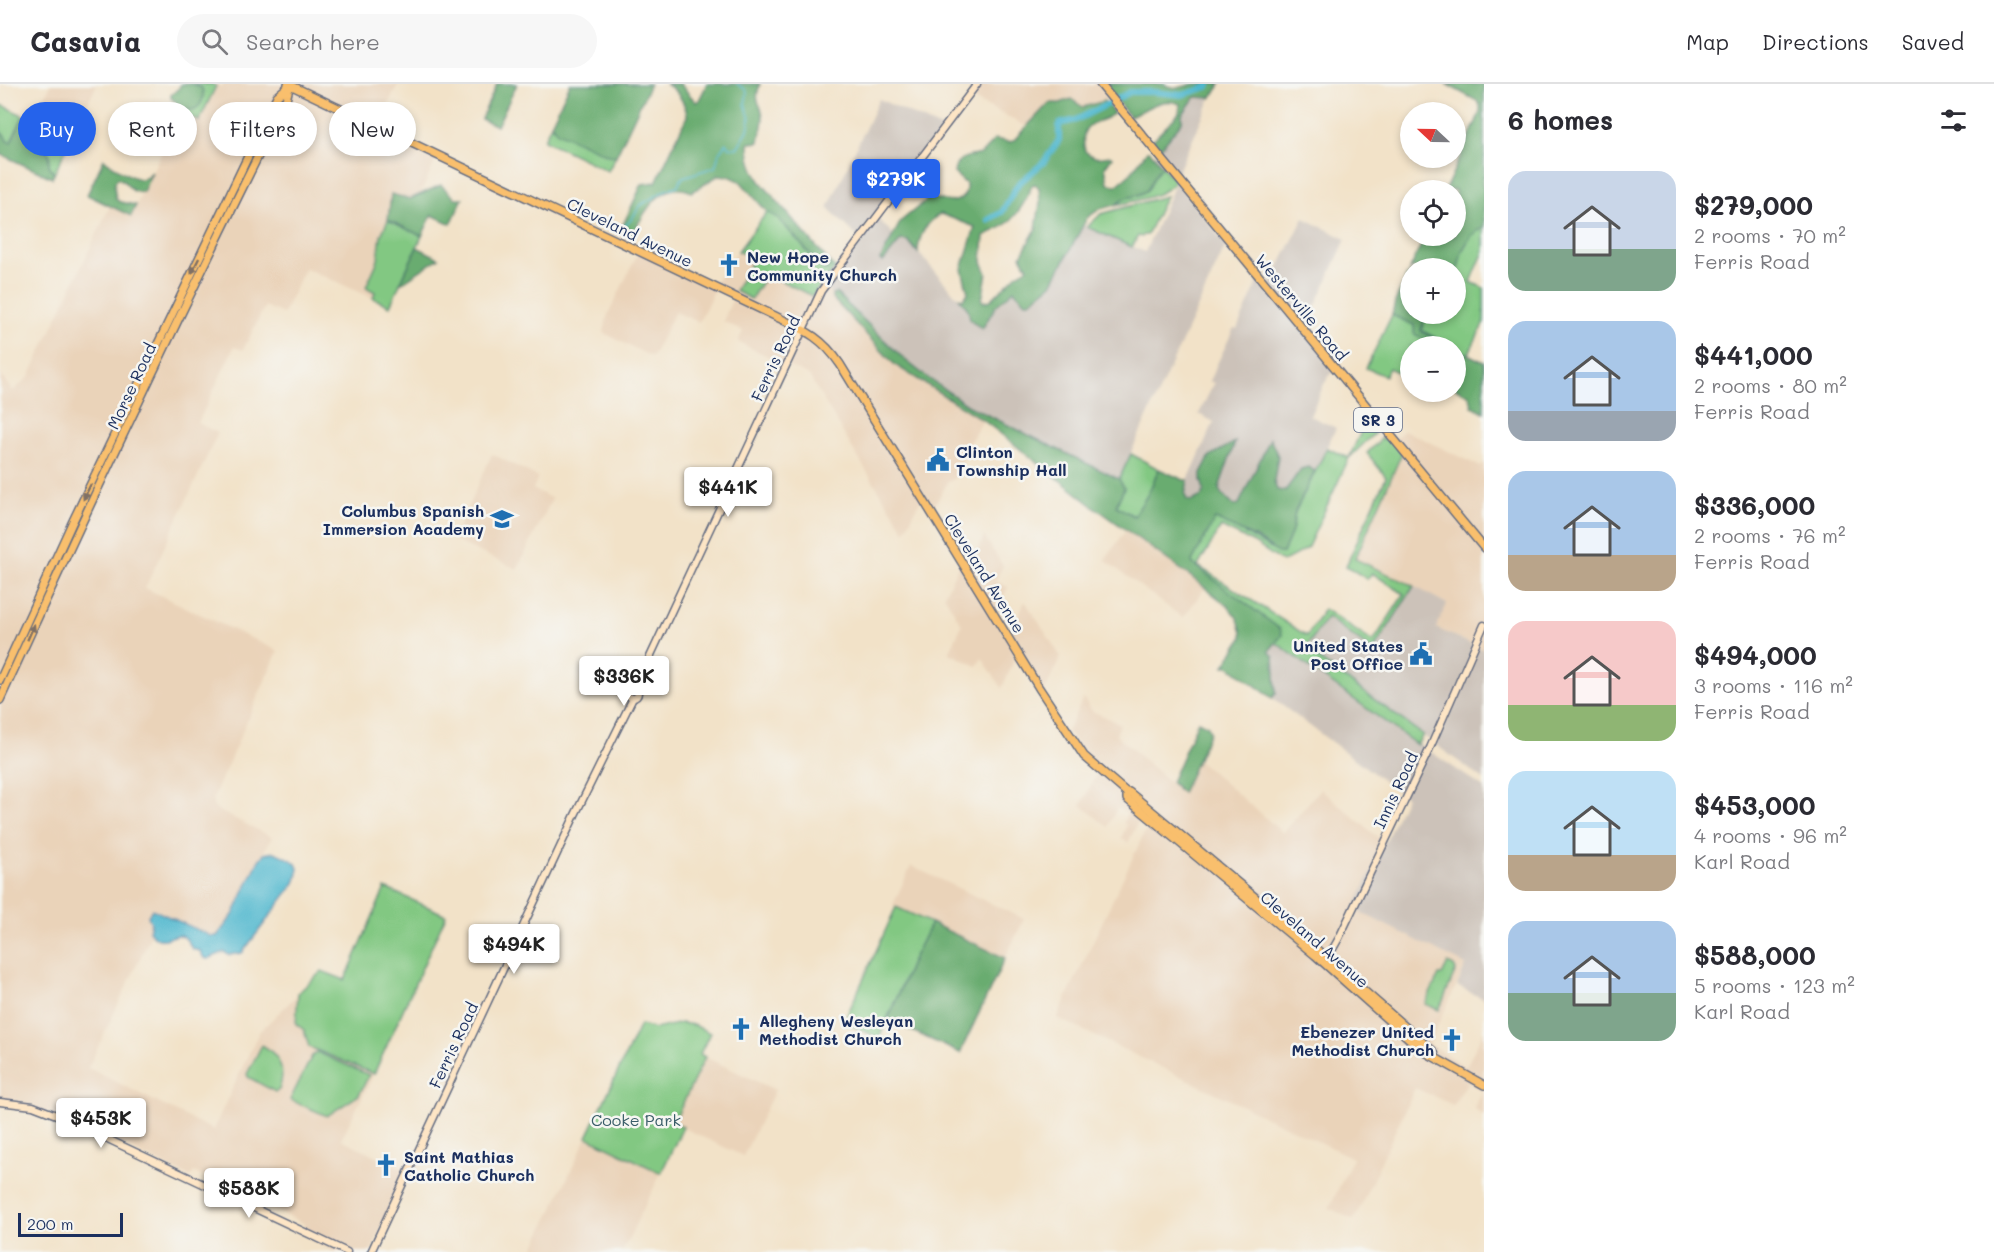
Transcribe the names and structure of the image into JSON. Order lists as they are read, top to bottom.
{
  "streets": {
    "main road": [
      "Cleveland Avenue",
      "Westerville Road",
      "Ferris Road",
      "Morse Road",
      "SR 3",
      "Innis Road"
    ]
  },
  "crossings": [
    ["Cleveland Avenue", "Ferris Road"],
    ["Cleveland Avenue", "Morse Road"],
    ["Cleveland Avenue", "Innis Road"]
  ],
  "parks": ["Cooke Park"],
  "places": {
    "church": [
      "New Hope Community Church",
      "Allegheny Wesleyan Methodist Church",
      "Ebenezer United Methodist Church",
      "Saint Mathias Catholic Church"
    ],
    "public building": ["Clinton Township Hall", "United States Post Office"],
    "school or university": ["Columbus Spanish Immersion Academy"]
  },
  "scale_bar": "200 m",
  "north": "left",
  "page": {
    "header": "Casavia",
    "search": "Search here",
    "nav": ["Map", "Directions", "Saved"],
    "heading": "6 homes",
    "map_buttons": ["+", "−"],
    "chip": [
      "Buy",
      "Rent",
      "Filters",
      "New"
    ],
    "list": [
      {
        "name": "$279,000",
        "note": "2 rooms · 70 m² · Ferris Road"
      },
      {
        "name": "$441,000",
        "note": "2 rooms · 80 m² · Ferris Road"
      },
      {
        "name": "$336,000",
        "note": "2 rooms · 76 m² · Ferris Road"
      },
      {
        "name": "$494,000",
        "note": "3 rooms · 116 m² · Ferris Road"
      },
      {
        "name": "$453,000",
        "note": "4 rooms · 96 m² · Karl Road"
      },
      {
        "name": "$588,000",
        "note": "5 rooms · 123 m² · Karl Road"
      }
    ],
    "price": [
      "$279K",
      "$441K",
      "$336K",
      "$494K",
      "$453K",
      "$588K"
    ],
    "scale": "200 m"
  }
}
